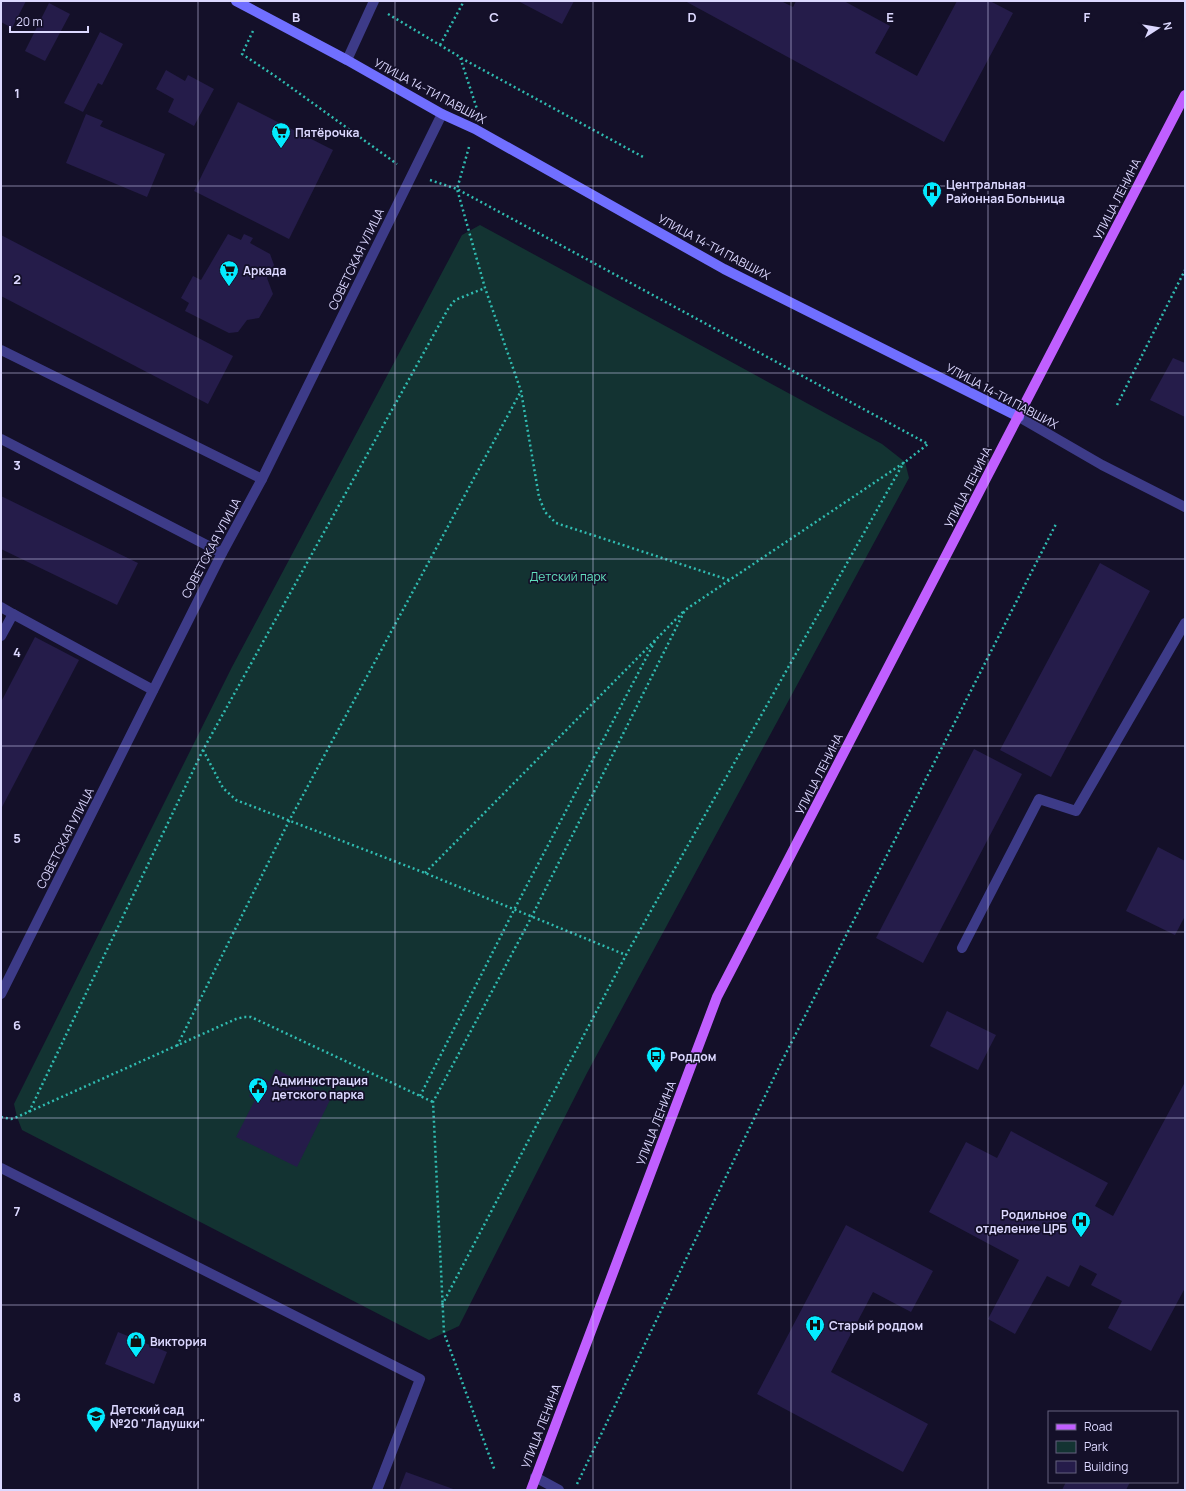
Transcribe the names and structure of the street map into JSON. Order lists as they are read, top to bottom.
{
  "streets": {
    "main road": ["УЛИЦА ЛЕНИНА"],
    "street": ["УЛИЦА 14-ТИ ПАВШИХ", "СОВЕТСКАЯ УЛИЦА"]
  },
  "crossings": [
    ["УЛИЦА 14-ТИ ПАВШИХ", "УЛИЦА ЛЕНИНА"],
    ["УЛИЦА 14-ТИ ПАВШИХ", "СОВЕТСКАЯ УЛИЦА"]
  ],
  "parks": ["Детский парк"],
  "places": {
    "supermarket": ["Пятёрочка", "Аркада"],
    "hospital": ["Центральная Районная Больница", "Родильное отделение ЦРБ", "Старый роддом"],
    "bus stop": ["Роддом"],
    "public building": ["Администрация детского парка"],
    "shop": ["Виктория"],
    "school or university": ["Детский сад №20 \"Ладушки\""]
  },
  "legend": ["Road", "Park", "Building"],
  "scale_bar": "20 m",
  "north": "right",
  "grid": {
    "columns": [
      "B",
      "C",
      "D",
      "E",
      "F"
    ],
    "rows": [
      "1",
      "2",
      "3",
      "4",
      "5",
      "6",
      "7",
      "8"
    ]
  }
}
